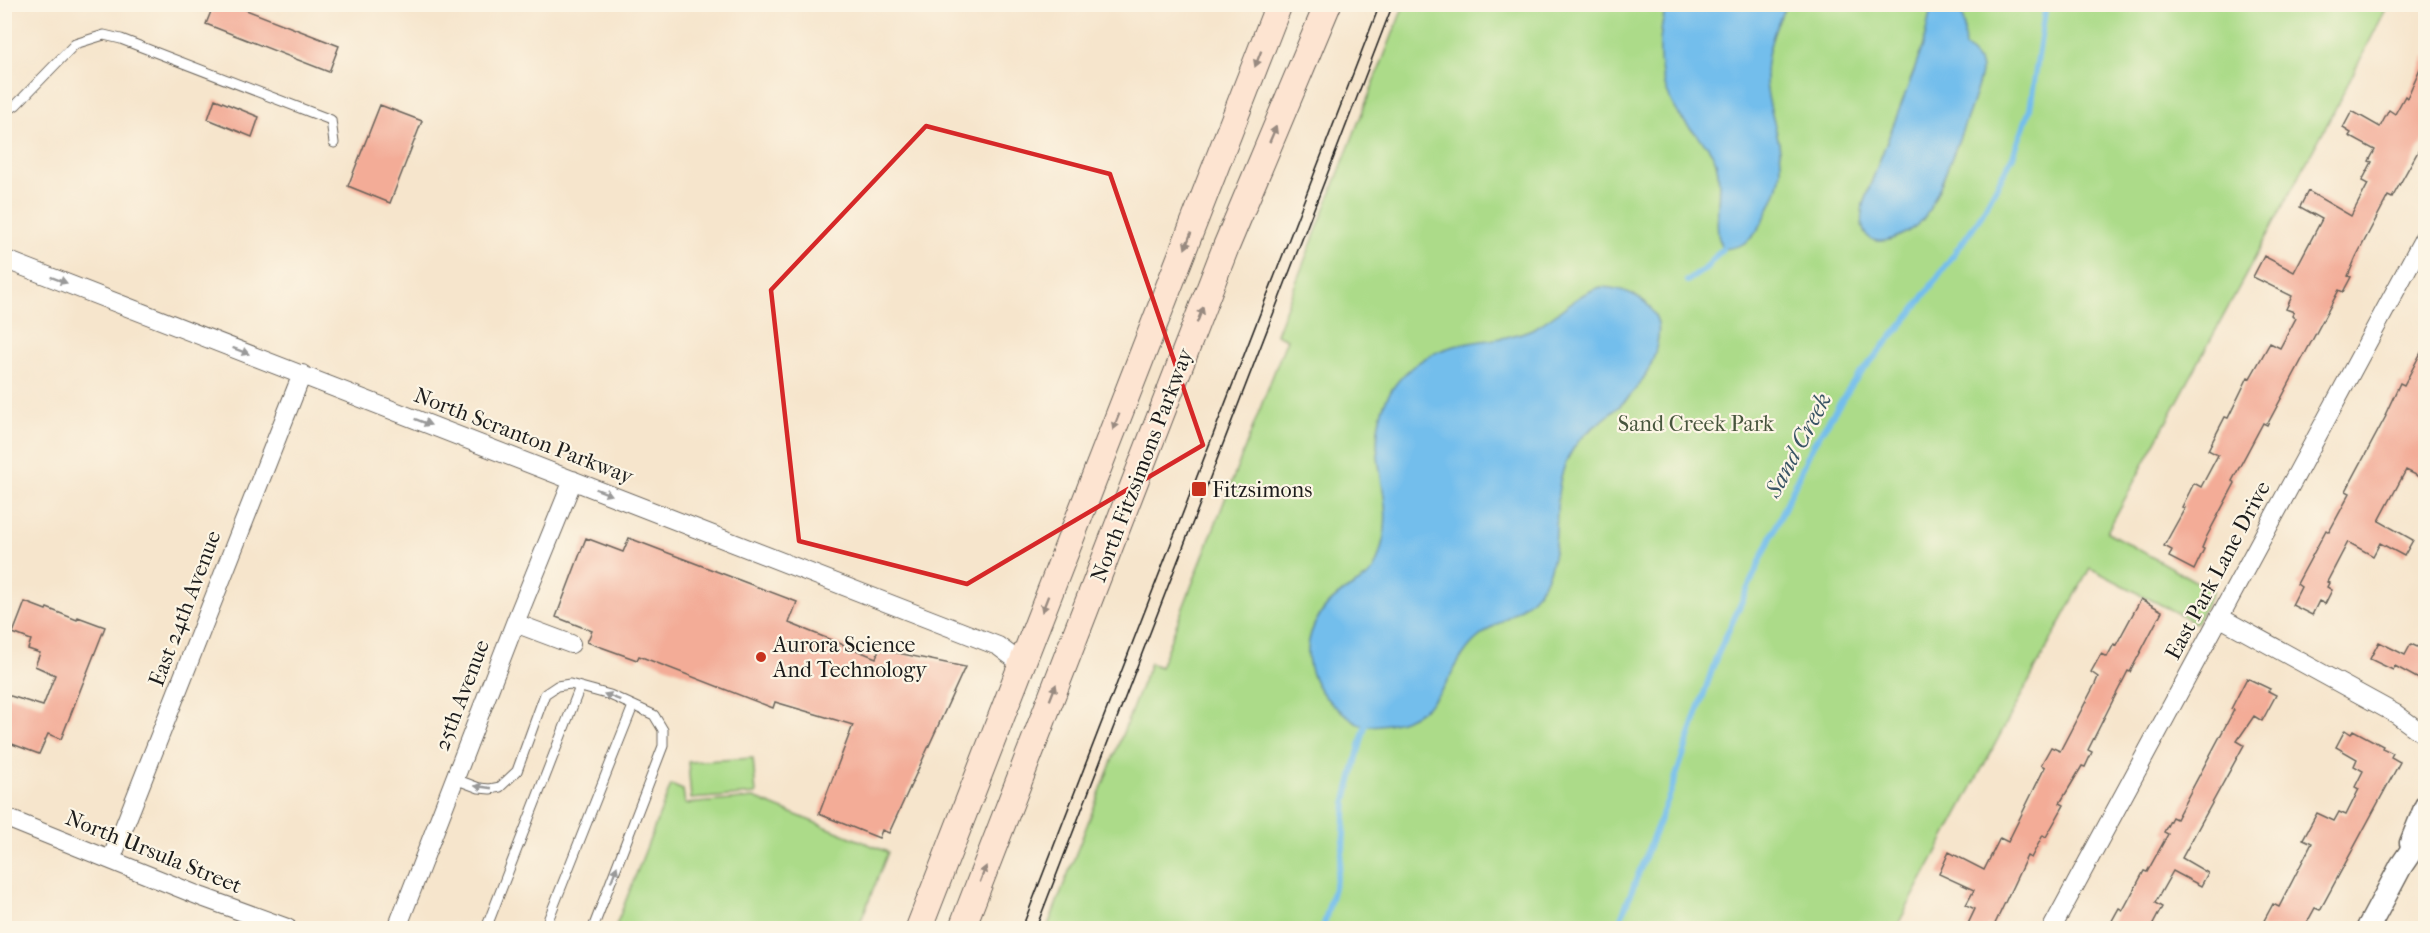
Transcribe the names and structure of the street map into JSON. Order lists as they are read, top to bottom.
{
  "streets": {
    "main road": ["North Fitzsimons Parkway"],
    "street": [
      "North Scranton Parkway",
      "East Park Lane Drive",
      "East 24th Avenue",
      "25th Avenue",
      "North Ursula Street"
    ]
  },
  "crossings": [
    ["North Scranton Parkway", "North Fitzsimons Parkway"],
    ["North Scranton Parkway", "East 24th Avenue"],
    ["North Scranton Parkway", "25th Avenue"],
    ["East 24th Avenue", "North Ursula Street"]
  ],
  "one_way": ["North Scranton Parkway"],
  "water": ["Sand Creek"],
  "parks": ["Sand Creek Park"],
  "places": {
    "transit": ["Fitzsimons"],
    "other": ["Aurora Science And Technology"]
  }
}
